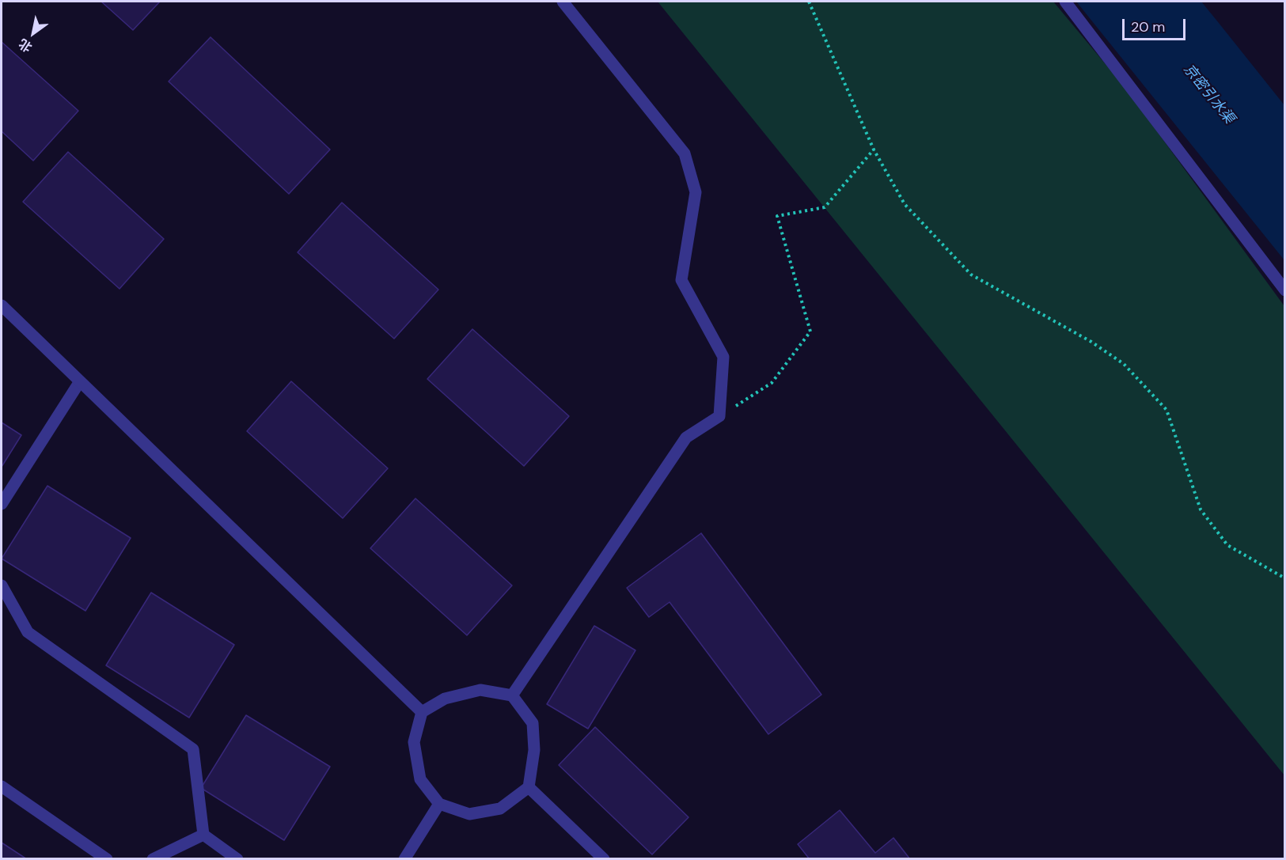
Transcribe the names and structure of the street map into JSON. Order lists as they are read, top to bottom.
{
  "water": ["京密引水渠"],
  "scale_bar": "20 m",
  "north": "bottom left"
}
